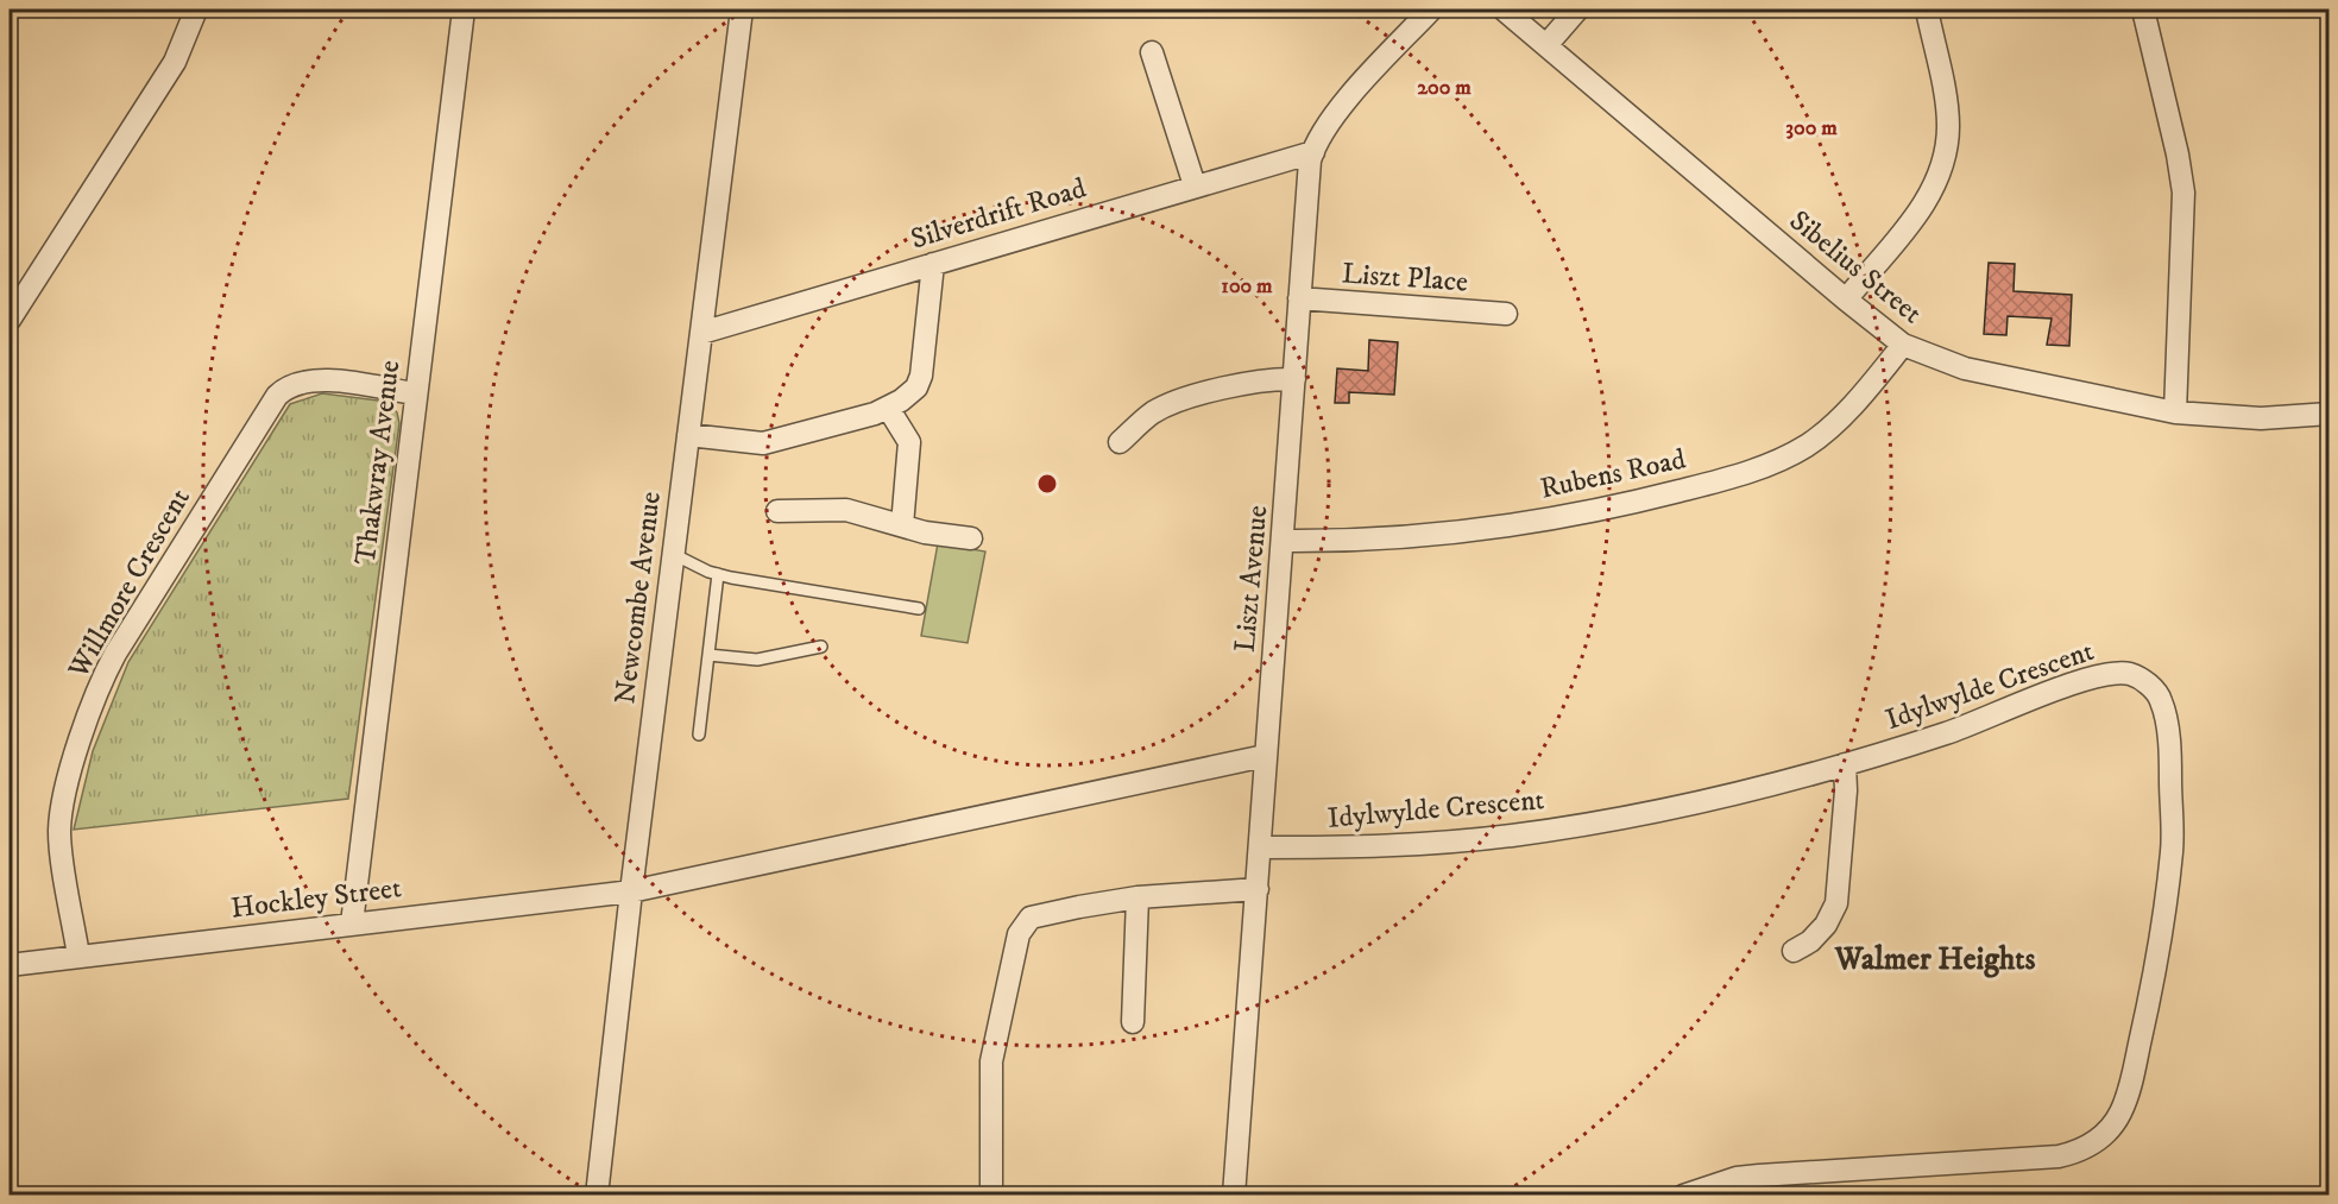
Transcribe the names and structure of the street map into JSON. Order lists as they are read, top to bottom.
{
  "streets": {
    "street": [
      "Silverdrift Road",
      "Sibelius Street",
      "Liszt Place",
      "Thakwray Avenue",
      "Rubens Road",
      "Liszt Avenue",
      "Willmore Crescent",
      "Newcombe Avenue",
      "Idylwylde Crescent",
      "Hockley Street"
    ]
  },
  "crossings": [
    ["Silverdrift Road", "Liszt Avenue"],
    ["Silverdrift Road", "Newcombe Avenue"],
    ["Sibelius Street", "Rubens Road"],
    ["Liszt Place", "Liszt Avenue"],
    ["Thakwray Avenue", "Willmore Crescent"],
    ["Thakwray Avenue", "Hockley Street"],
    ["Rubens Road", "Liszt Avenue"],
    ["Liszt Avenue", "Idylwylde Crescent"],
    ["Liszt Avenue", "Hockley Street"],
    ["Willmore Crescent", "Hockley Street"],
    ["Newcombe Avenue", "Hockley Street"]
  ],
  "districts": ["Walmer Heights"],
  "rings": ["200 m", "300 m", "100 m"]
}
